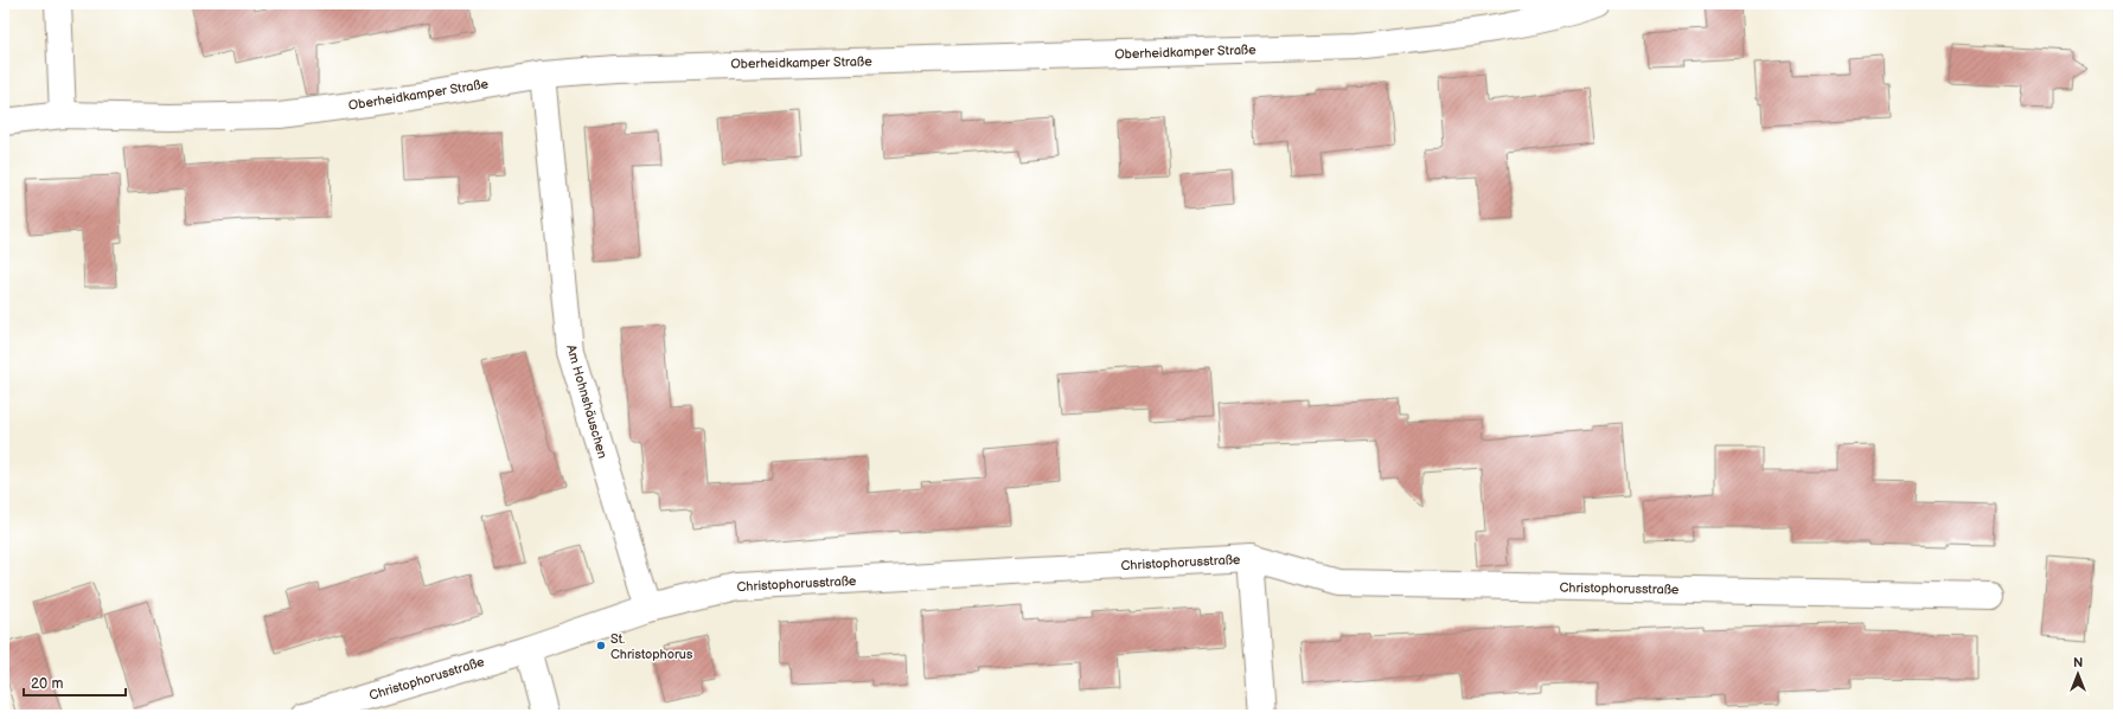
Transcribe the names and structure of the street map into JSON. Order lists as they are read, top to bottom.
{
  "streets": {
    "street": ["Oberheidkamper Straße", "Am Hohnshäuschen", "Christophorusstraße"]
  },
  "crossings": [
    ["Oberheidkamper Straße", "Am Hohnshäuschen"],
    ["Am Hohnshäuschen", "Christophorusstraße"]
  ],
  "places": ["St. Christophorus"],
  "scale_bar": "20 m",
  "north": "top"
}
